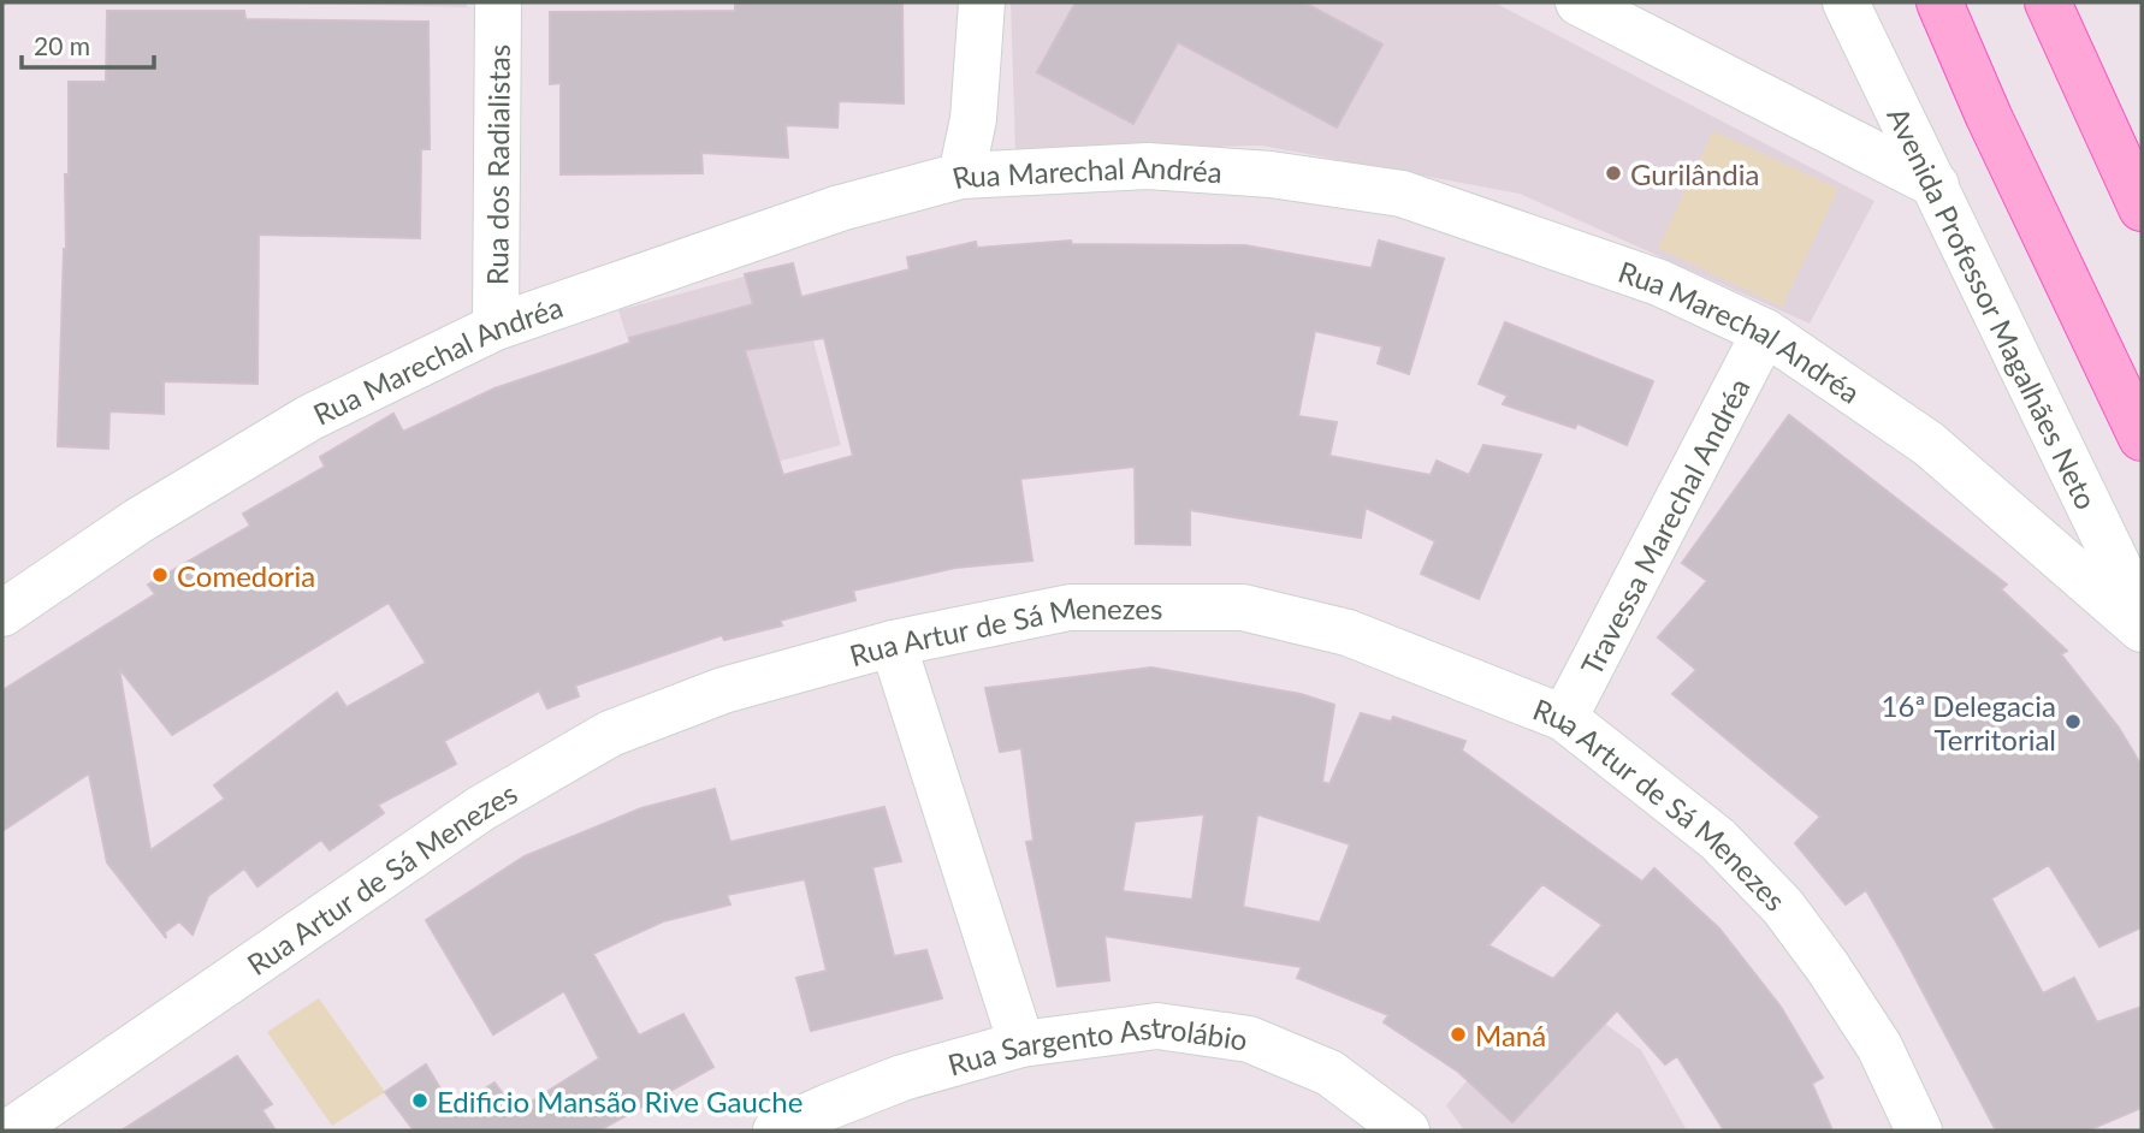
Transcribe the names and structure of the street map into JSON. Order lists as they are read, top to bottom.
{
  "streets": {
    "street": [
      "Rua dos Radialistas",
      "Rua Marechal Andréa",
      "Avenida Professor Magalhães Neto",
      "Travessa Marechal Andréa",
      "Rua Artur de Sá Menezes",
      "Rua Sargento Astrolábio"
    ]
  },
  "crossings": [
    ["Rua dos Radialistas", "Rua Marechal Andréa"],
    ["Rua Marechal Andréa", "Travessa Marechal Andréa"],
    ["Travessa Marechal Andréa", "Rua Artur de Sá Menezes"]
  ],
  "places": [
    "Gurilândia",
    "Comedoria",
    "16ª Delegacia Territorial",
    "Maná",
    "Edificio Mansão Rive Gauche"
  ],
  "scale_bar": "20 m"
}
